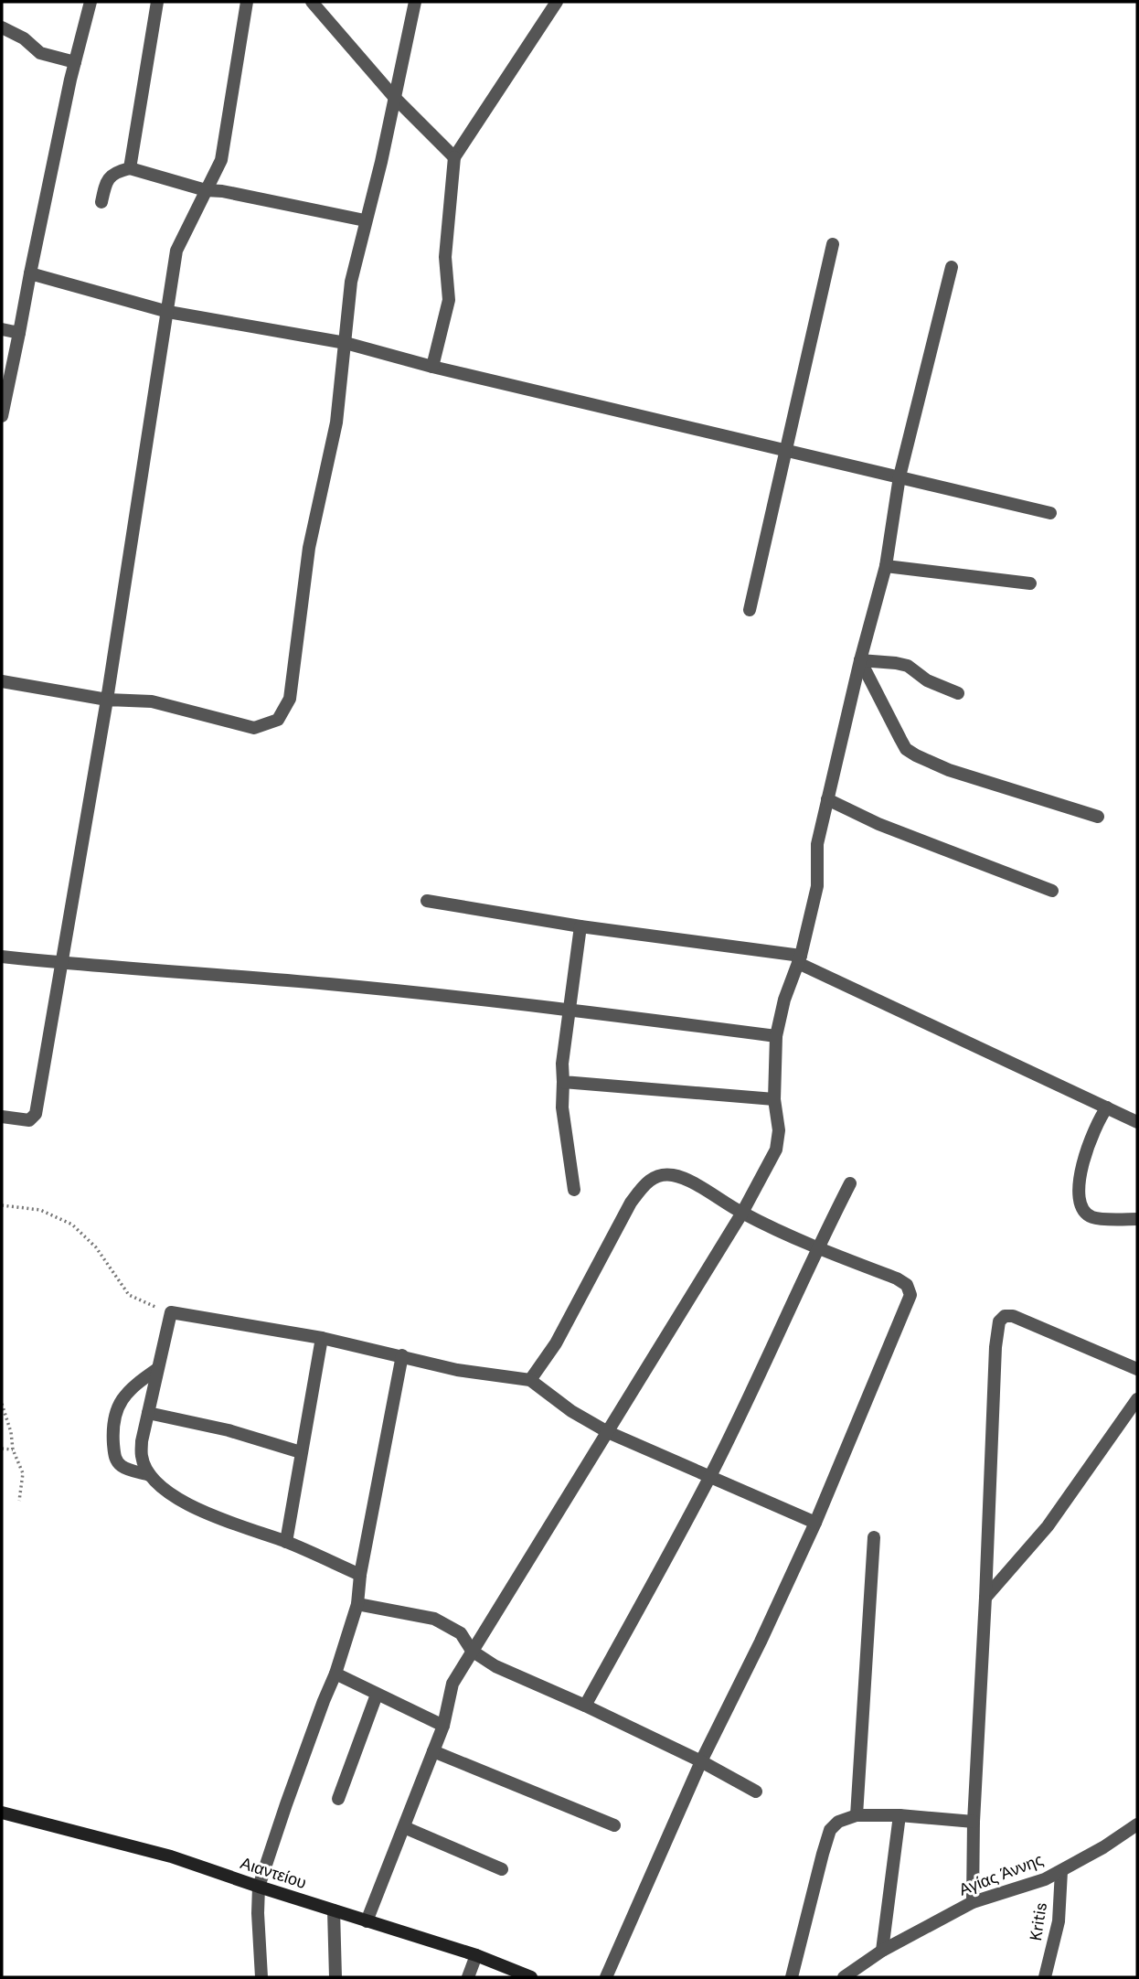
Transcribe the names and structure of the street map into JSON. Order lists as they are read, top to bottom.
{
  "streets": {
    "main road": ["Αιαντείου"],
    "street": ["Αγίας Άννης", "Kritis"]
  },
  "crossings": [
    ["Αγίας Άννης", "Kritis"]
  ]
}
